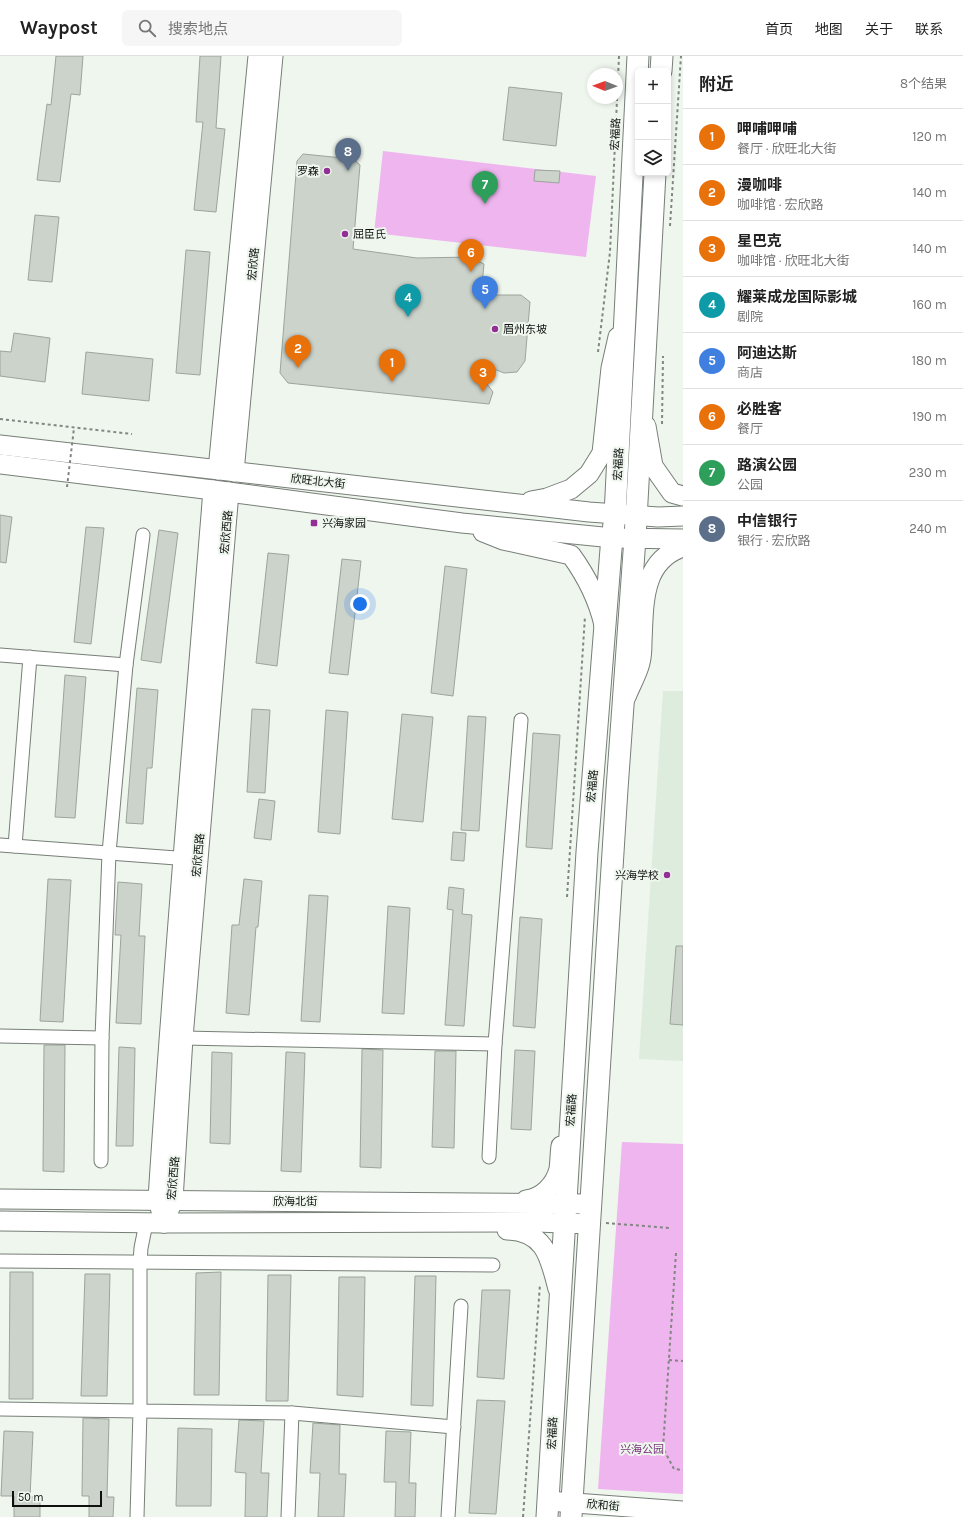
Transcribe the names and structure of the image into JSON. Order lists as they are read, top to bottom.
{
  "streets": {
    "main road": ["宏福路"],
    "street": [
      "宏欣路",
      "欣旺北大街",
      "宏欣西路",
      "欣海北街",
      "欣和街"
    ]
  },
  "crossings": [
    ["宏福路", "欣旺北大街"],
    ["宏福路", "欣海北街"],
    ["宏福路", "欣和街"],
    ["宏欣路", "欣旺北大街"],
    ["欣旺北大街", "宏欣西路"],
    ["宏欣西路", "欣海北街"]
  ],
  "parks": ["兴海公园"],
  "places": {
    "other": [
      "罗森",
      "屈臣氏",
      "眉州东坡",
      "兴海学校"
    ],
    "transit": ["兴海家园"]
  },
  "scale_bar": "50 m",
  "north": "left",
  "page": {
    "header": "Waypost",
    "search": "搜索地点",
    "nav": [
      "首页",
      "地图",
      "关于",
      "联系"
    ],
    "heading": ["附近", "8个结果"],
    "map_buttons": ["+", "−"],
    "list": [
      {
        "mark": "1",
        "name": "呷哺呷哺",
        "note": "餐厅 · 欣旺北大街",
        "value": "120 m"
      },
      {
        "mark": "2",
        "name": "漫咖啡",
        "note": "咖啡馆 · 宏欣路",
        "value": "140 m"
      },
      {
        "mark": "3",
        "name": "星巴克",
        "note": "咖啡馆 · 欣旺北大街",
        "value": "140 m"
      },
      {
        "mark": "4",
        "name": "耀莱成龙国际影城",
        "note": "剧院",
        "value": "160 m"
      },
      {
        "mark": "5",
        "name": "阿迪达斯",
        "note": "商店",
        "value": "180 m"
      },
      {
        "mark": "6",
        "name": "必胜客",
        "note": "餐厅",
        "value": "190 m"
      },
      {
        "mark": "7",
        "name": "路演公园",
        "note": "公园",
        "value": "230 m"
      },
      {
        "mark": "8",
        "name": "中信银行",
        "note": "银行 · 宏欣路",
        "value": "240 m"
      }
    ],
    "pins": [
      "8",
      "7",
      "6",
      "5",
      "4",
      "2",
      "1",
      "3"
    ],
    "scale": "50 m"
  }
}
